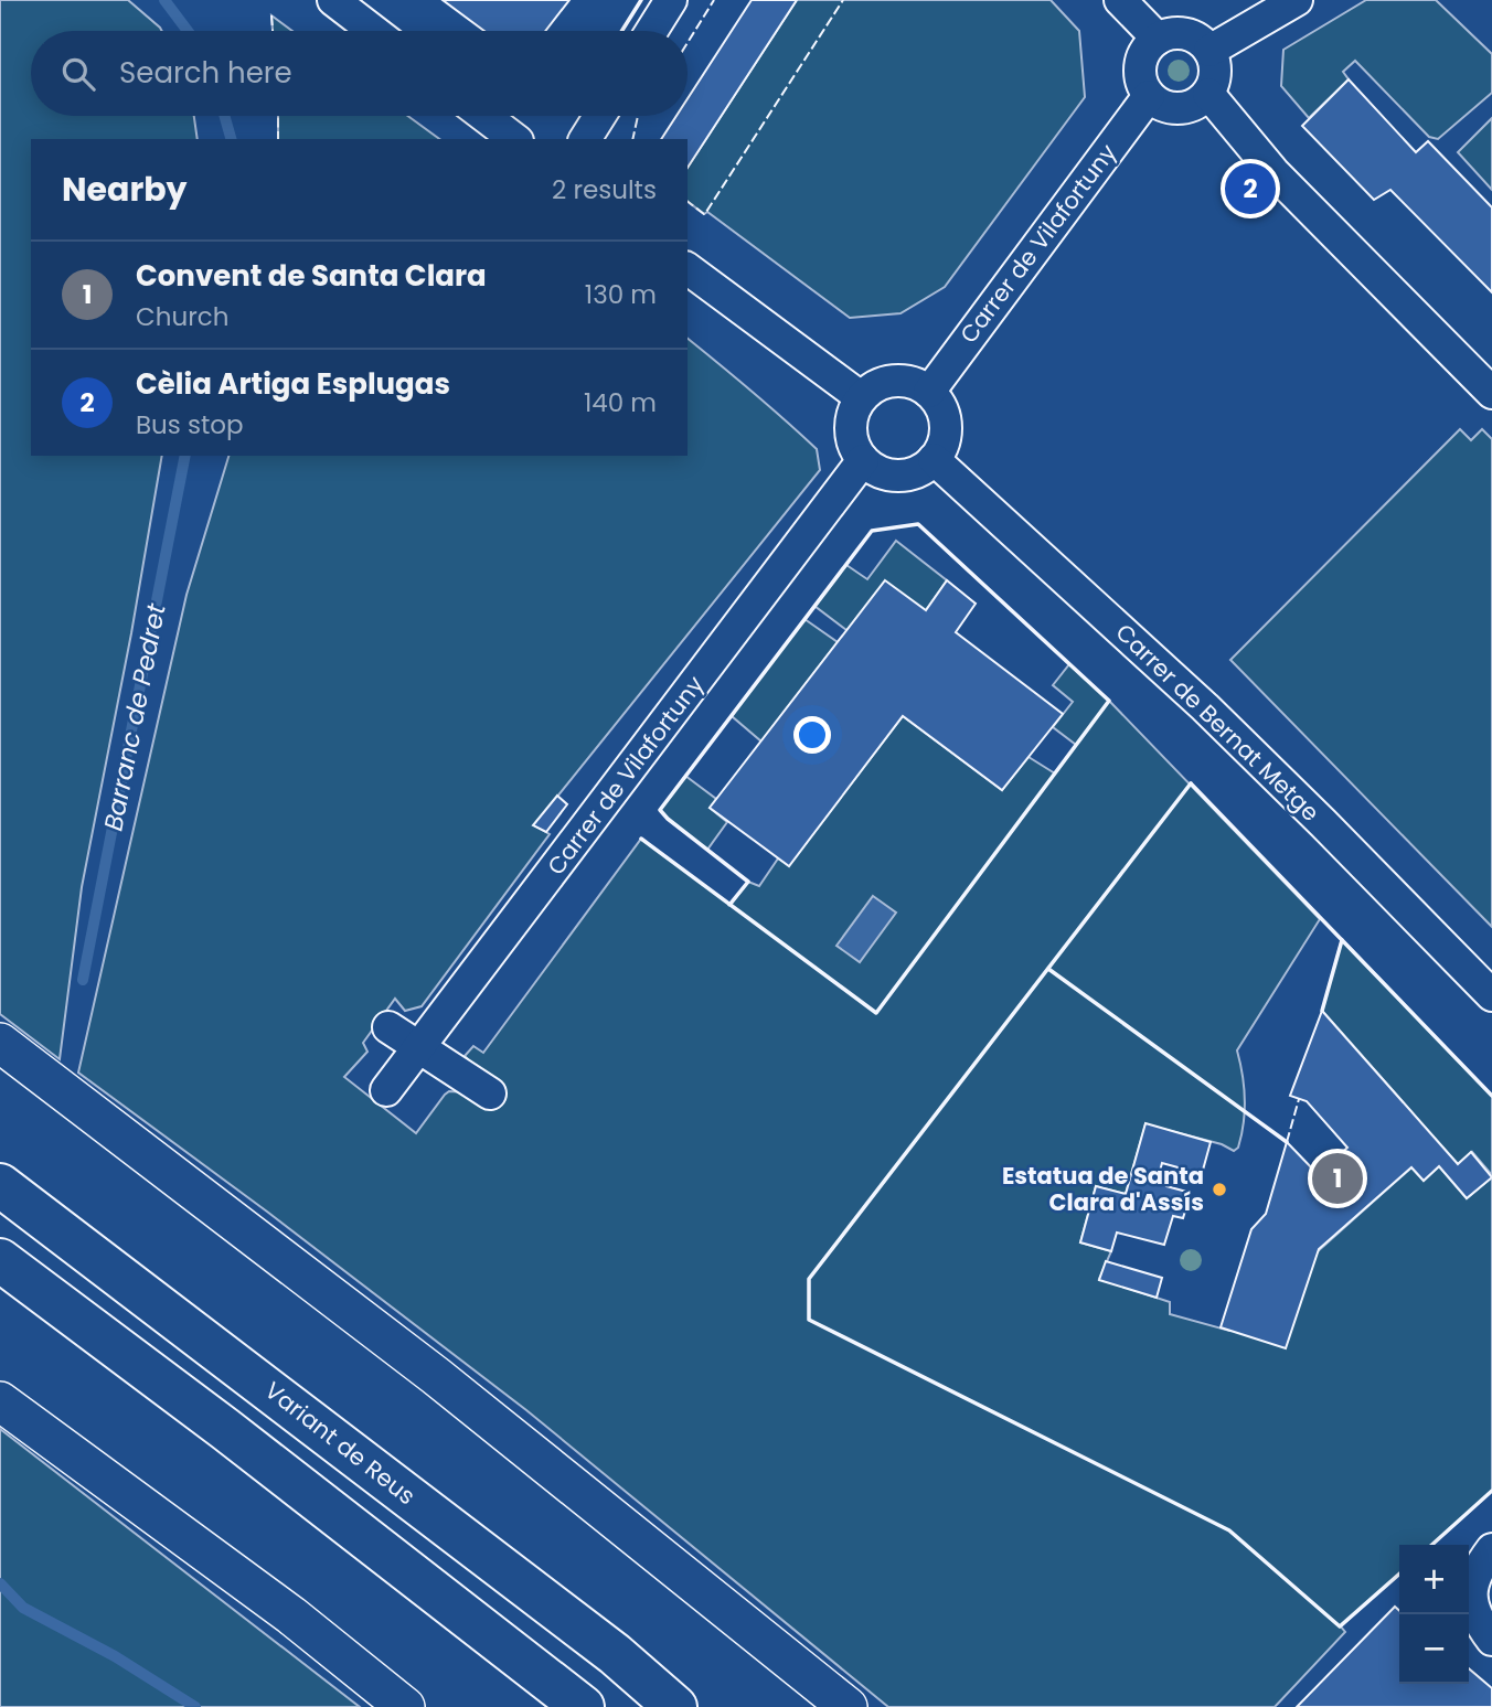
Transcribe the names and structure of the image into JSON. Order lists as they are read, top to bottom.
{
  "streets": {
    "highway": ["Variant de Reus"],
    "street": ["Carrer de Vilafortuny", "Carrer de Bernat Metge"]
  },
  "crossings": [
    ["Carrer de Vilafortuny", "Carrer de Bernat Metge"]
  ],
  "water": ["Barranc de Pedret"],
  "places": ["Estatua de Santa Clara d'Assís"],
  "page": {
    "search": "Search here",
    "heading": ["Nearby", "2 results"],
    "pins": ["2", "1"],
    "list": [
      {
        "mark": "1",
        "name": "Convent de Santa Clara",
        "note": "Church",
        "value": "130 m"
      },
      {
        "mark": "2",
        "name": "Cèlia Artiga Esplugas",
        "note": "Bus stop",
        "value": "140 m"
      }
    ],
    "map_buttons": ["+", "−"]
  }
}
